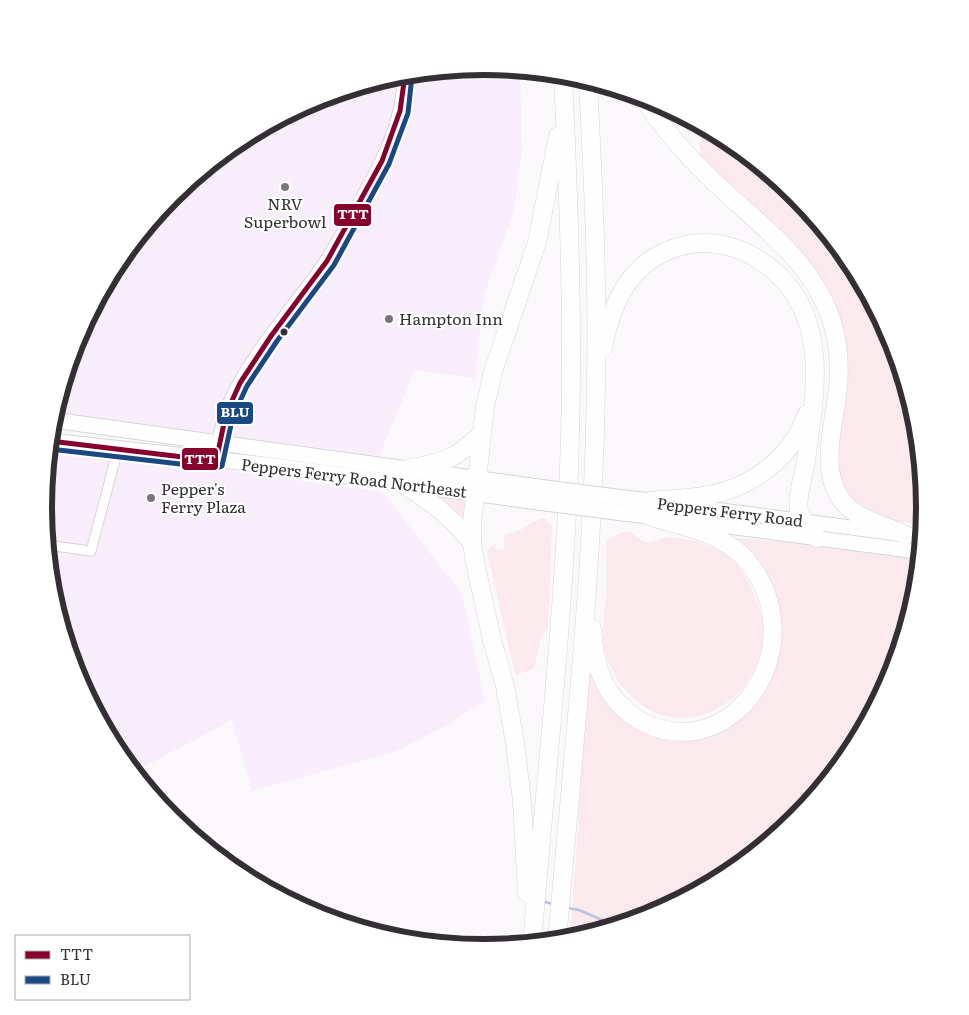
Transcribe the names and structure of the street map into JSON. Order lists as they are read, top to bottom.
{
  "streets": {
    "main road": ["Peppers Ferry Road Northeast", "Peppers Ferry Road"]
  },
  "crossings": [
    ["Peppers Ferry Road Northeast", "Peppers Ferry Road"]
  ],
  "places": ["NRV Superbowl", "Hampton Inn", "Pepper's Ferry Plaza"],
  "lines": ["transit line BLU", "transit line TTT"],
  "legend": ["TTT", "BLU"]
}
